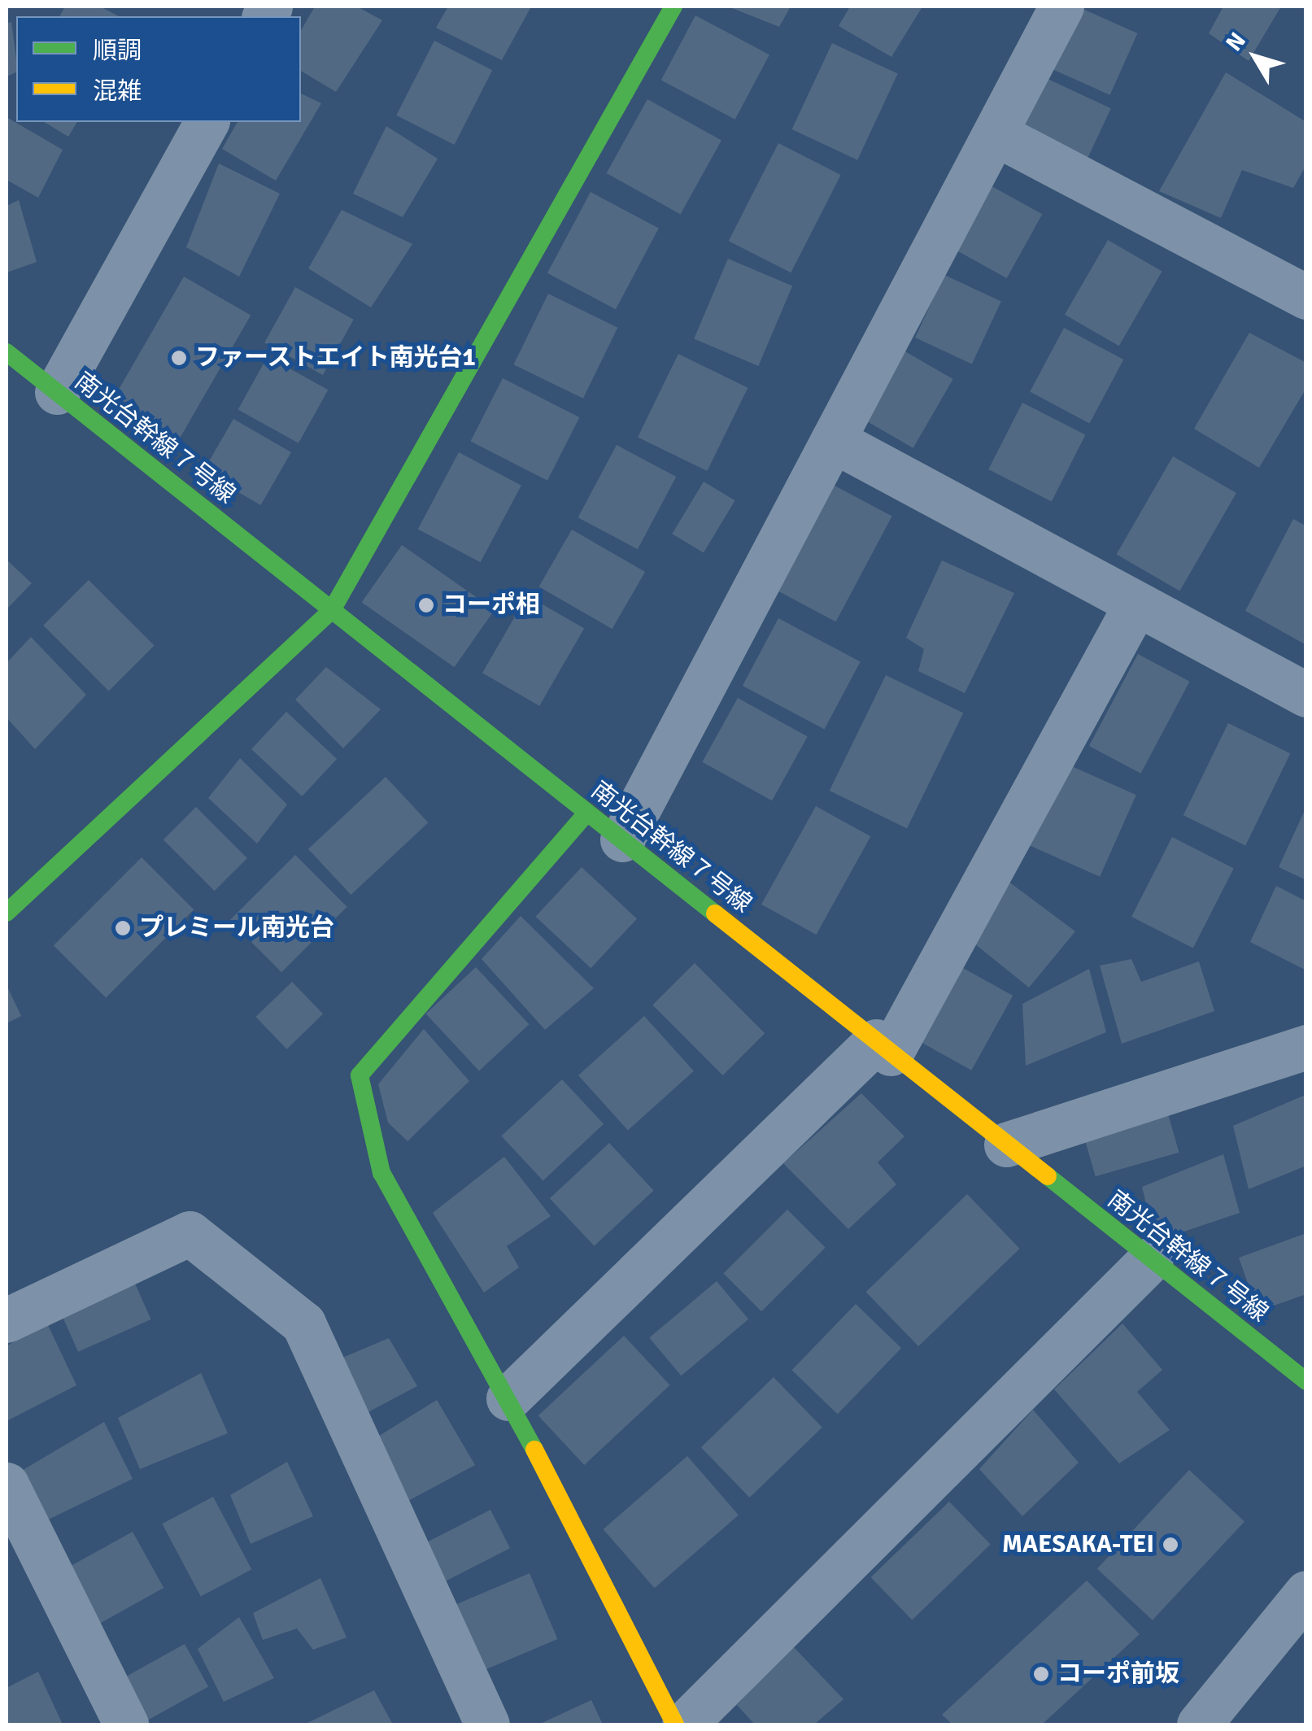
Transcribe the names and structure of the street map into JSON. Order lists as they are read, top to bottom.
{
  "streets": {
    "street": ["南光台幹線７号線"]
  },
  "places": [
    "ファーストエイト南光台1",
    "コーポ相",
    "プレミール南光台",
    "MAESAKA-TEI",
    "コーポ前坂"
  ],
  "legend": ["順調", "混雑"],
  "north": "top left"
}
